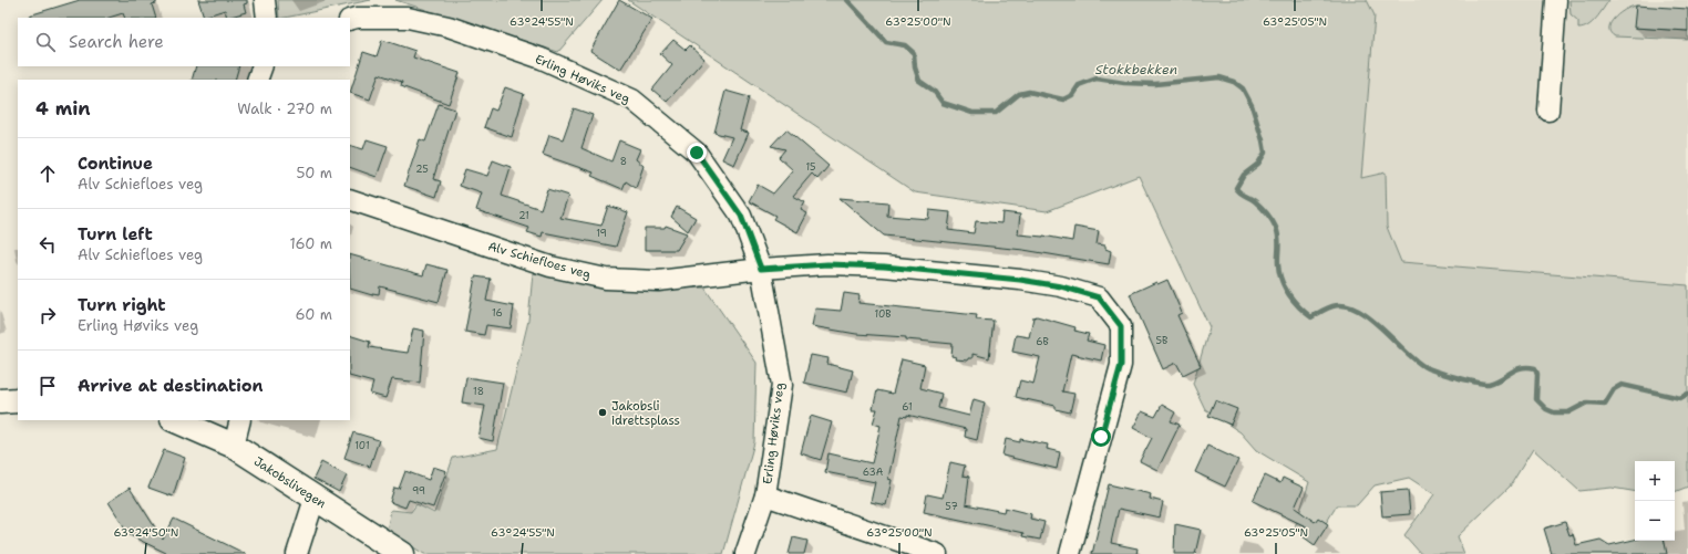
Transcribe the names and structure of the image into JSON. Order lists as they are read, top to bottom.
{
  "streets": {
    "street": ["Erling Høviks veg", "Alv Schiefloes veg", "Jakobslivegen"]
  },
  "crossings": [
    ["Erling Høviks veg", "Alv Schiefloes veg"]
  ],
  "water": ["Stokkbekken"],
  "places": ["Jakobsli idrettsplass"],
  "house_numbers": [
    "8",
    "15",
    "25",
    "21",
    "19",
    "16",
    "10B",
    "5B",
    "6B",
    "18",
    "61",
    "101",
    "63A",
    "99",
    "57"
  ],
  "page": {
    "search": "Search here",
    "heading": ["4 min", "Walk · 270 m"],
    "list": [
      ["Continue", "Alv Schiefloes veg", "50 m"],
      ["Turn left", "Alv Schiefloes veg", "160 m"],
      ["Turn right", "Erling Høviks veg", "60 m"],
      "Arrive at destination"
    ],
    "map_buttons": ["+", "−"]
  },
  "coordinates": [
    "63°24'55\"N",
    "63°25'00\"N",
    "63°25'05\"N",
    "63°24'50\"N"
  ]
}
